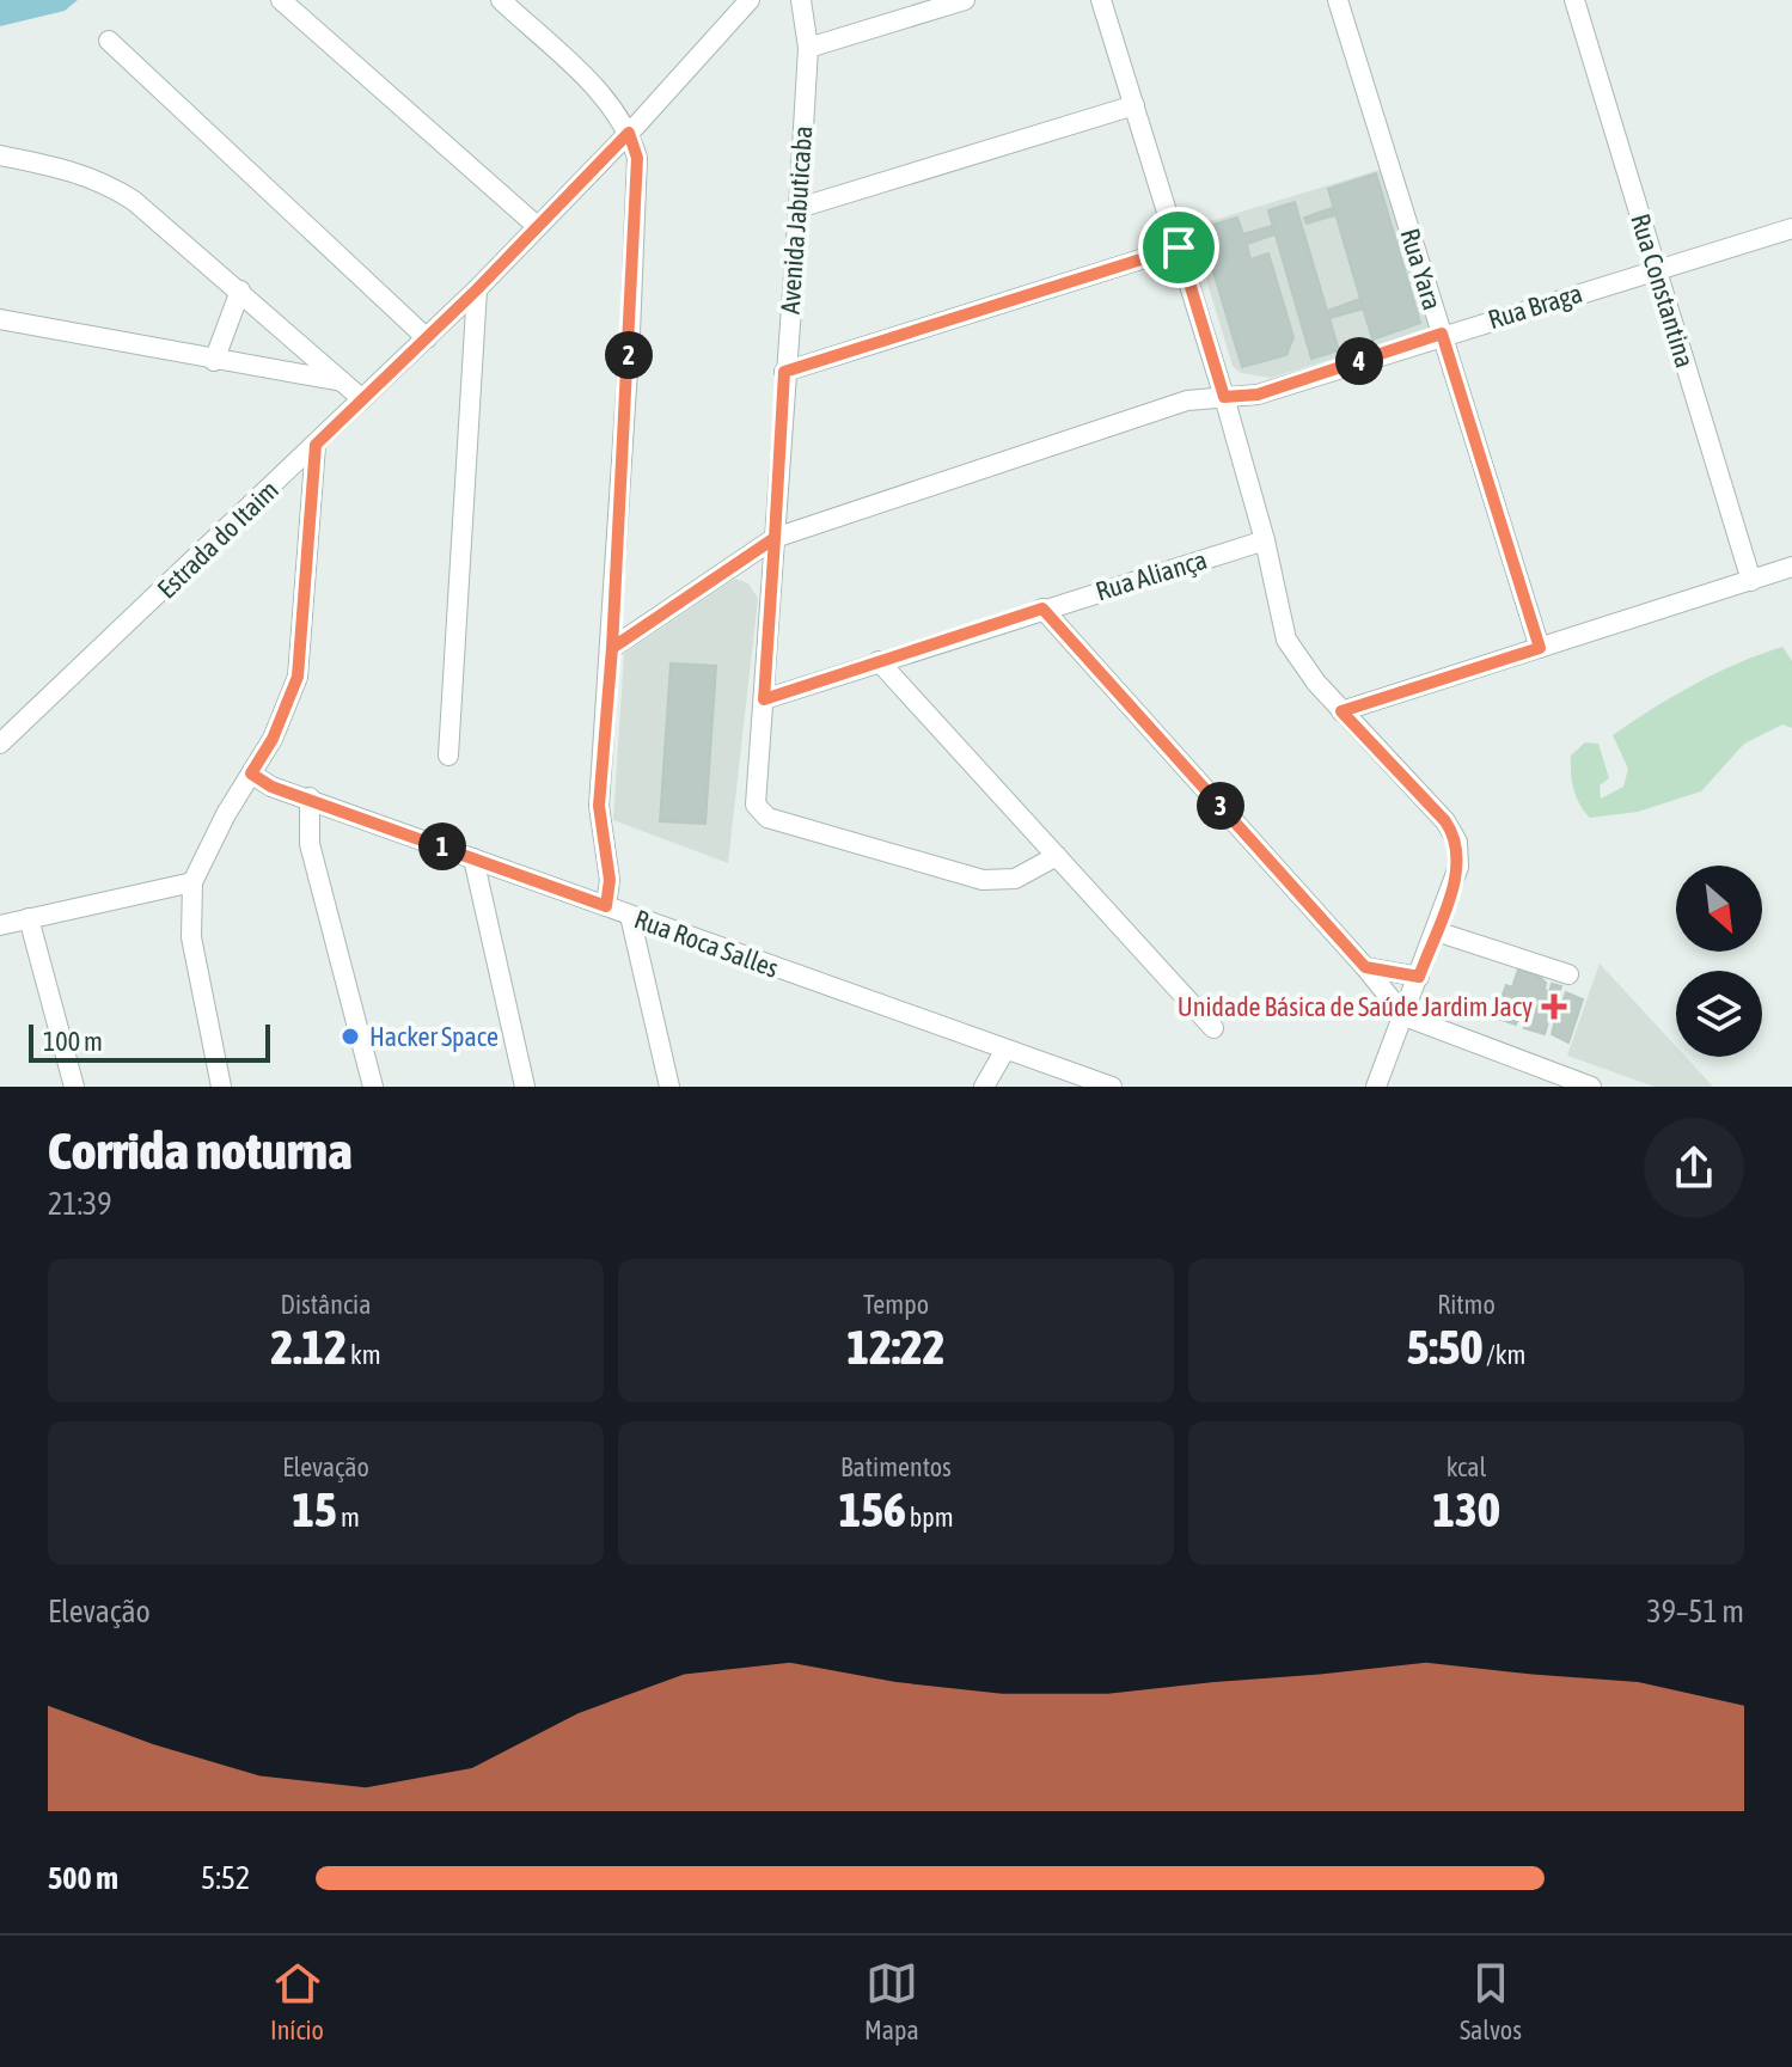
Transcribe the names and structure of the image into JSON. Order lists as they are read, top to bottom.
{
  "streets": {
    "street": [
      "Avenida Jabuticaba",
      "Rua Yara",
      "Rua Constantina",
      "Rua Braga",
      "Estrada do Itaim",
      "Rua Aliança",
      "Rua Roca Salles"
    ]
  },
  "crossings": [
    ["Avenida Jabuticaba", "Rua Aliança"],
    ["Rua Yara", "Rua Braga"],
    ["Rua Constantina", "Rua Braga"]
  ],
  "places": {
    "health": ["Unidade Básica de Saúde Jardim Jacy"],
    "other": ["Hacker Space"]
  },
  "scale_bar": "100 m",
  "north": "bottom right",
  "page": {
    "pins": [
      "2",
      "4",
      "3",
      "1"
    ],
    "scale": "100 m",
    "heading": ["Corrida noturna", "21:39"],
    "stats": [
      ["Distância", "2.12 km"],
      ["Tempo", "12:22"],
      ["Ritmo", "5:50 /km"],
      ["Elevação", "15 m"],
      ["Batimentos", "156 bpm"],
      ["kcal", "130"]
    ],
    "chart": ["Elevação", "39–51 m"],
    "list": [
      {
        "name": "500 m",
        "note": "5:52"
      }
    ],
    "tabs": ["Início", "Mapa", "Salvos"]
  }
}
